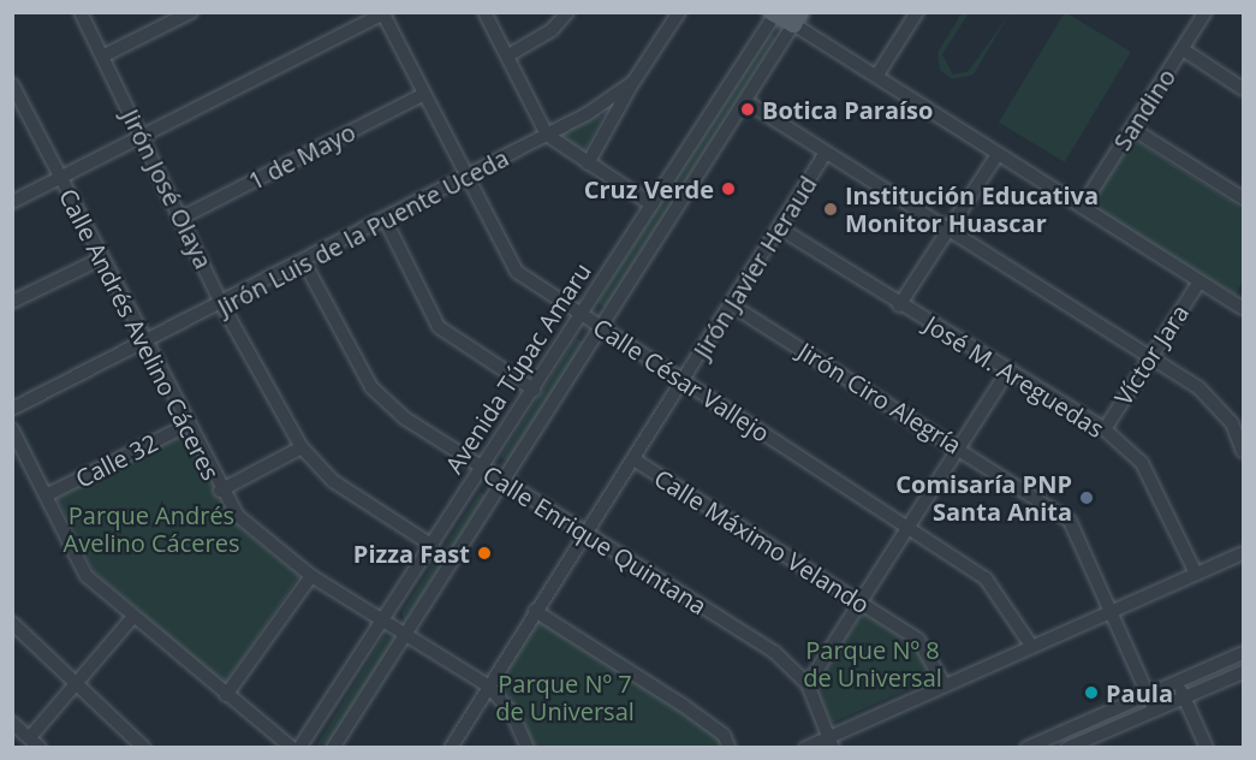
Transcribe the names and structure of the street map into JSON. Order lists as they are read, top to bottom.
{
  "streets": {
    "street": [
      "Sandino",
      "1 de Mayo",
      "Jirón José Olaya",
      "Jirón Luis de la Puente Uceda",
      "Jirón Javier Heraud",
      "Calle Andrés Avelino Cáceres",
      "Víctor Jara",
      "Avenida Túpac Amaru",
      "José M. Areguedas",
      "Calle César Vallejo",
      "Jirón Ciro Alegría",
      "Calle 32",
      "Calle Enrique Quintana",
      "Calle Máximo Velando"
    ]
  },
  "crossings": [
    ["1 de Mayo", "Jirón José Olaya"],
    ["1 de Mayo", "Calle César Vallejo"],
    ["Jirón José Olaya", "Jirón Luis de la Puente Uceda"],
    ["Jirón José Olaya", "Avenida Túpac Amaru"],
    ["Jirón Luis de la Puente Uceda", "Calle Andrés Avelino Cáceres"],
    ["Jirón Luis de la Puente Uceda", "Calle César Vallejo"],
    ["Jirón Luis de la Puente Uceda", "Calle Enrique Quintana"],
    ["Jirón Javier Heraud", "Calle Andrés Avelino Cáceres"],
    ["Jirón Javier Heraud", "José M. Areguedas"],
    ["Jirón Javier Heraud", "Calle César Vallejo"],
    ["Jirón Javier Heraud", "Jirón Ciro Alegría"],
    ["Jirón Javier Heraud", "Calle Enrique Quintana"],
    ["Jirón Javier Heraud", "Calle Máximo Velando"],
    ["Calle Andrés Avelino Cáceres", "Avenida Túpac Amaru"],
    ["Calle Andrés Avelino Cáceres", "Calle 32"],
    ["Víctor Jara", "José M. Areguedas"],
    ["Avenida Túpac Amaru", "Calle César Vallejo"],
    ["Avenida Túpac Amaru", "Calle Enrique Quintana"]
  ],
  "parks": ["Parque Andrés Avelino Cáceres", "Parque Nº 8 de Universal", "Parque Nº 7 de Universal"],
  "places": [
    "Botica Paraíso",
    "Cruz Verde",
    "Institución Educativa Monitor Huascar",
    "Comisaría PNP Santa Anita",
    "Pizza Fast",
    "Paula"
  ]
}
